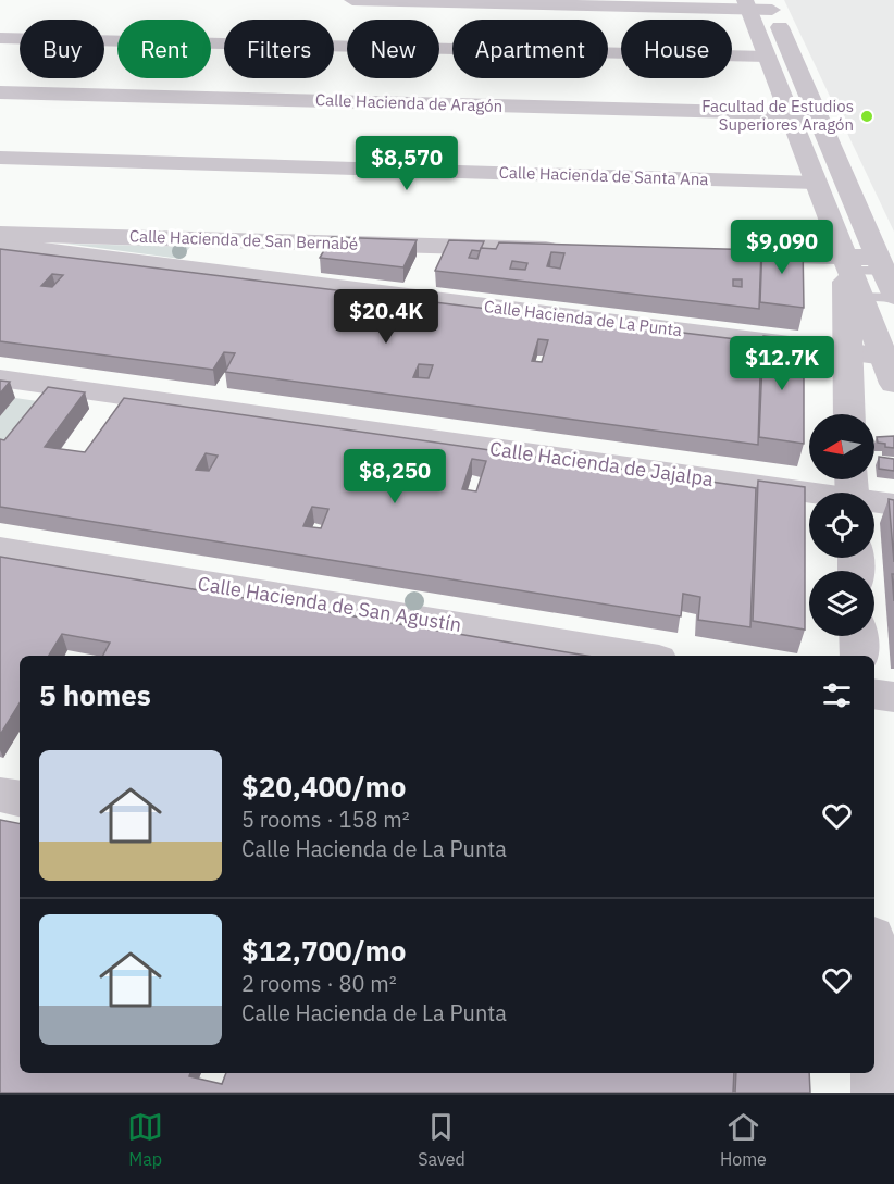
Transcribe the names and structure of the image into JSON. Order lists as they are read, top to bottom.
{
  "streets": {
    "street": [
      "Calle Hacienda de Aragón",
      "Calle Hacienda de Santa Ana",
      "Calle Hacienda de San Bernabé",
      "Calle Hacienda de La Punta",
      "Calle Hacienda de Jajalpa",
      "Calle Hacienda de San Agustín"
    ]
  },
  "places": ["Facultad de Estudios Superiores Aragón"],
  "north": "left",
  "page": {
    "chip": [
      "Buy",
      "Rent",
      "Filters",
      "New",
      "Apartment",
      "House"
    ],
    "price": [
      "$8,570",
      "$9,090",
      "$20.4K",
      "$12.7K",
      "$8,250"
    ],
    "heading": "5 homes",
    "list": [
      {
        "name": "$20,400/mo",
        "note": "5 rooms · 158 m² · Calle Hacienda de La Punta"
      },
      {
        "name": "$12,700/mo",
        "note": "2 rooms · 80 m² · Calle Hacienda de La Punta"
      }
    ],
    "tabs": ["Map", "Saved", "Home"]
  }
}
